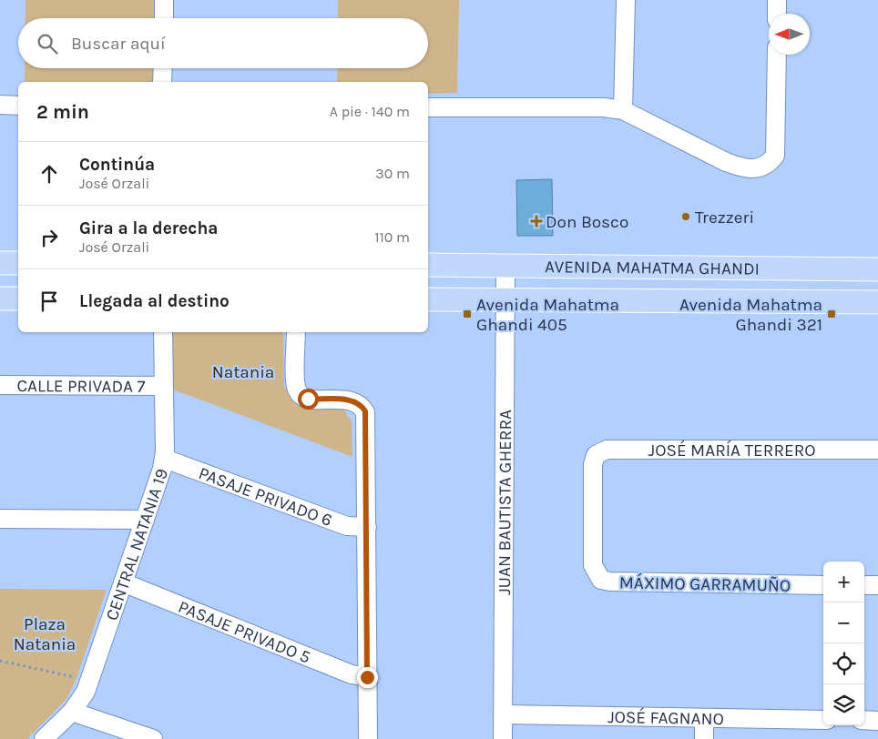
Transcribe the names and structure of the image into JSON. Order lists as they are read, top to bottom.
{
  "streets": {
    "main road": ["AVENIDA MAHATMA GHANDI"],
    "street": [
      "CALLE PRIVADA 7",
      "JOSÉ MARÍA TERRERO",
      "PASAJE PRIVADO 6",
      "JUAN BAUTISTA GHERRA",
      "CENTRAL NATANIA 19",
      "MÁXIMO GARRAMUÑO",
      "PASAJE PRIVADO 5",
      "JOSÉ FAGNANO"
    ]
  },
  "crossings": [
    ["AVENIDA MAHATMA GHANDI", "JUAN BAUTISTA GHERRA"],
    ["CALLE PRIVADA 7", "CENTRAL NATANIA 19"],
    ["JOSÉ MARÍA TERRERO", "MÁXIMO GARRAMUÑO"],
    ["PASAJE PRIVADO 6", "CENTRAL NATANIA 19"],
    ["JUAN BAUTISTA GHERRA", "JOSÉ FAGNANO"],
    ["CENTRAL NATANIA 19", "PASAJE PRIVADO 5"]
  ],
  "parks": ["Natania", "Plaza Natania"],
  "places": {
    "other": ["Trezzeri"],
    "health": ["Don Bosco"],
    "transit": ["Avenida Mahatma Ghandi 405", "Avenida Mahatma Ghandi 321"]
  },
  "north": "left",
  "page": {
    "search": "Buscar aquí",
    "heading": ["2 min", "A pie · 140 m"],
    "list": [
      ["Continúa", "José Orzali", "30 m"],
      ["Gira a la derecha", "José Orzali", "110 m"],
      "Llegada al destino"
    ],
    "map_buttons": ["+", "−"]
  }
}
